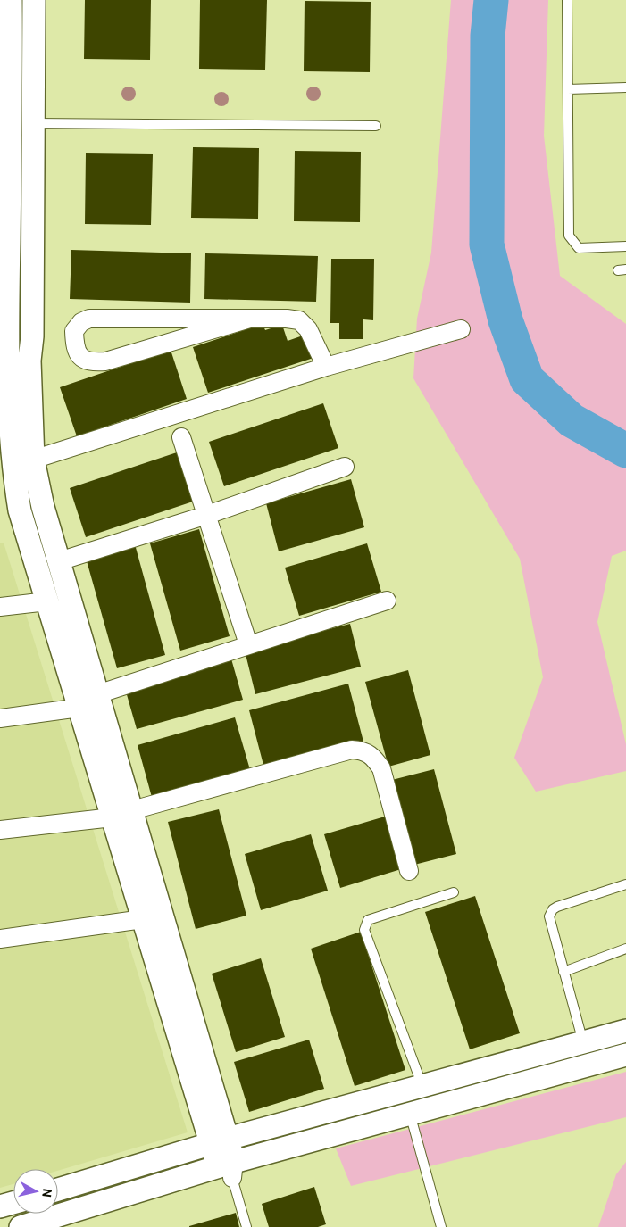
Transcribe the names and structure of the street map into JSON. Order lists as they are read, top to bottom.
{
  "north": "right"
}
